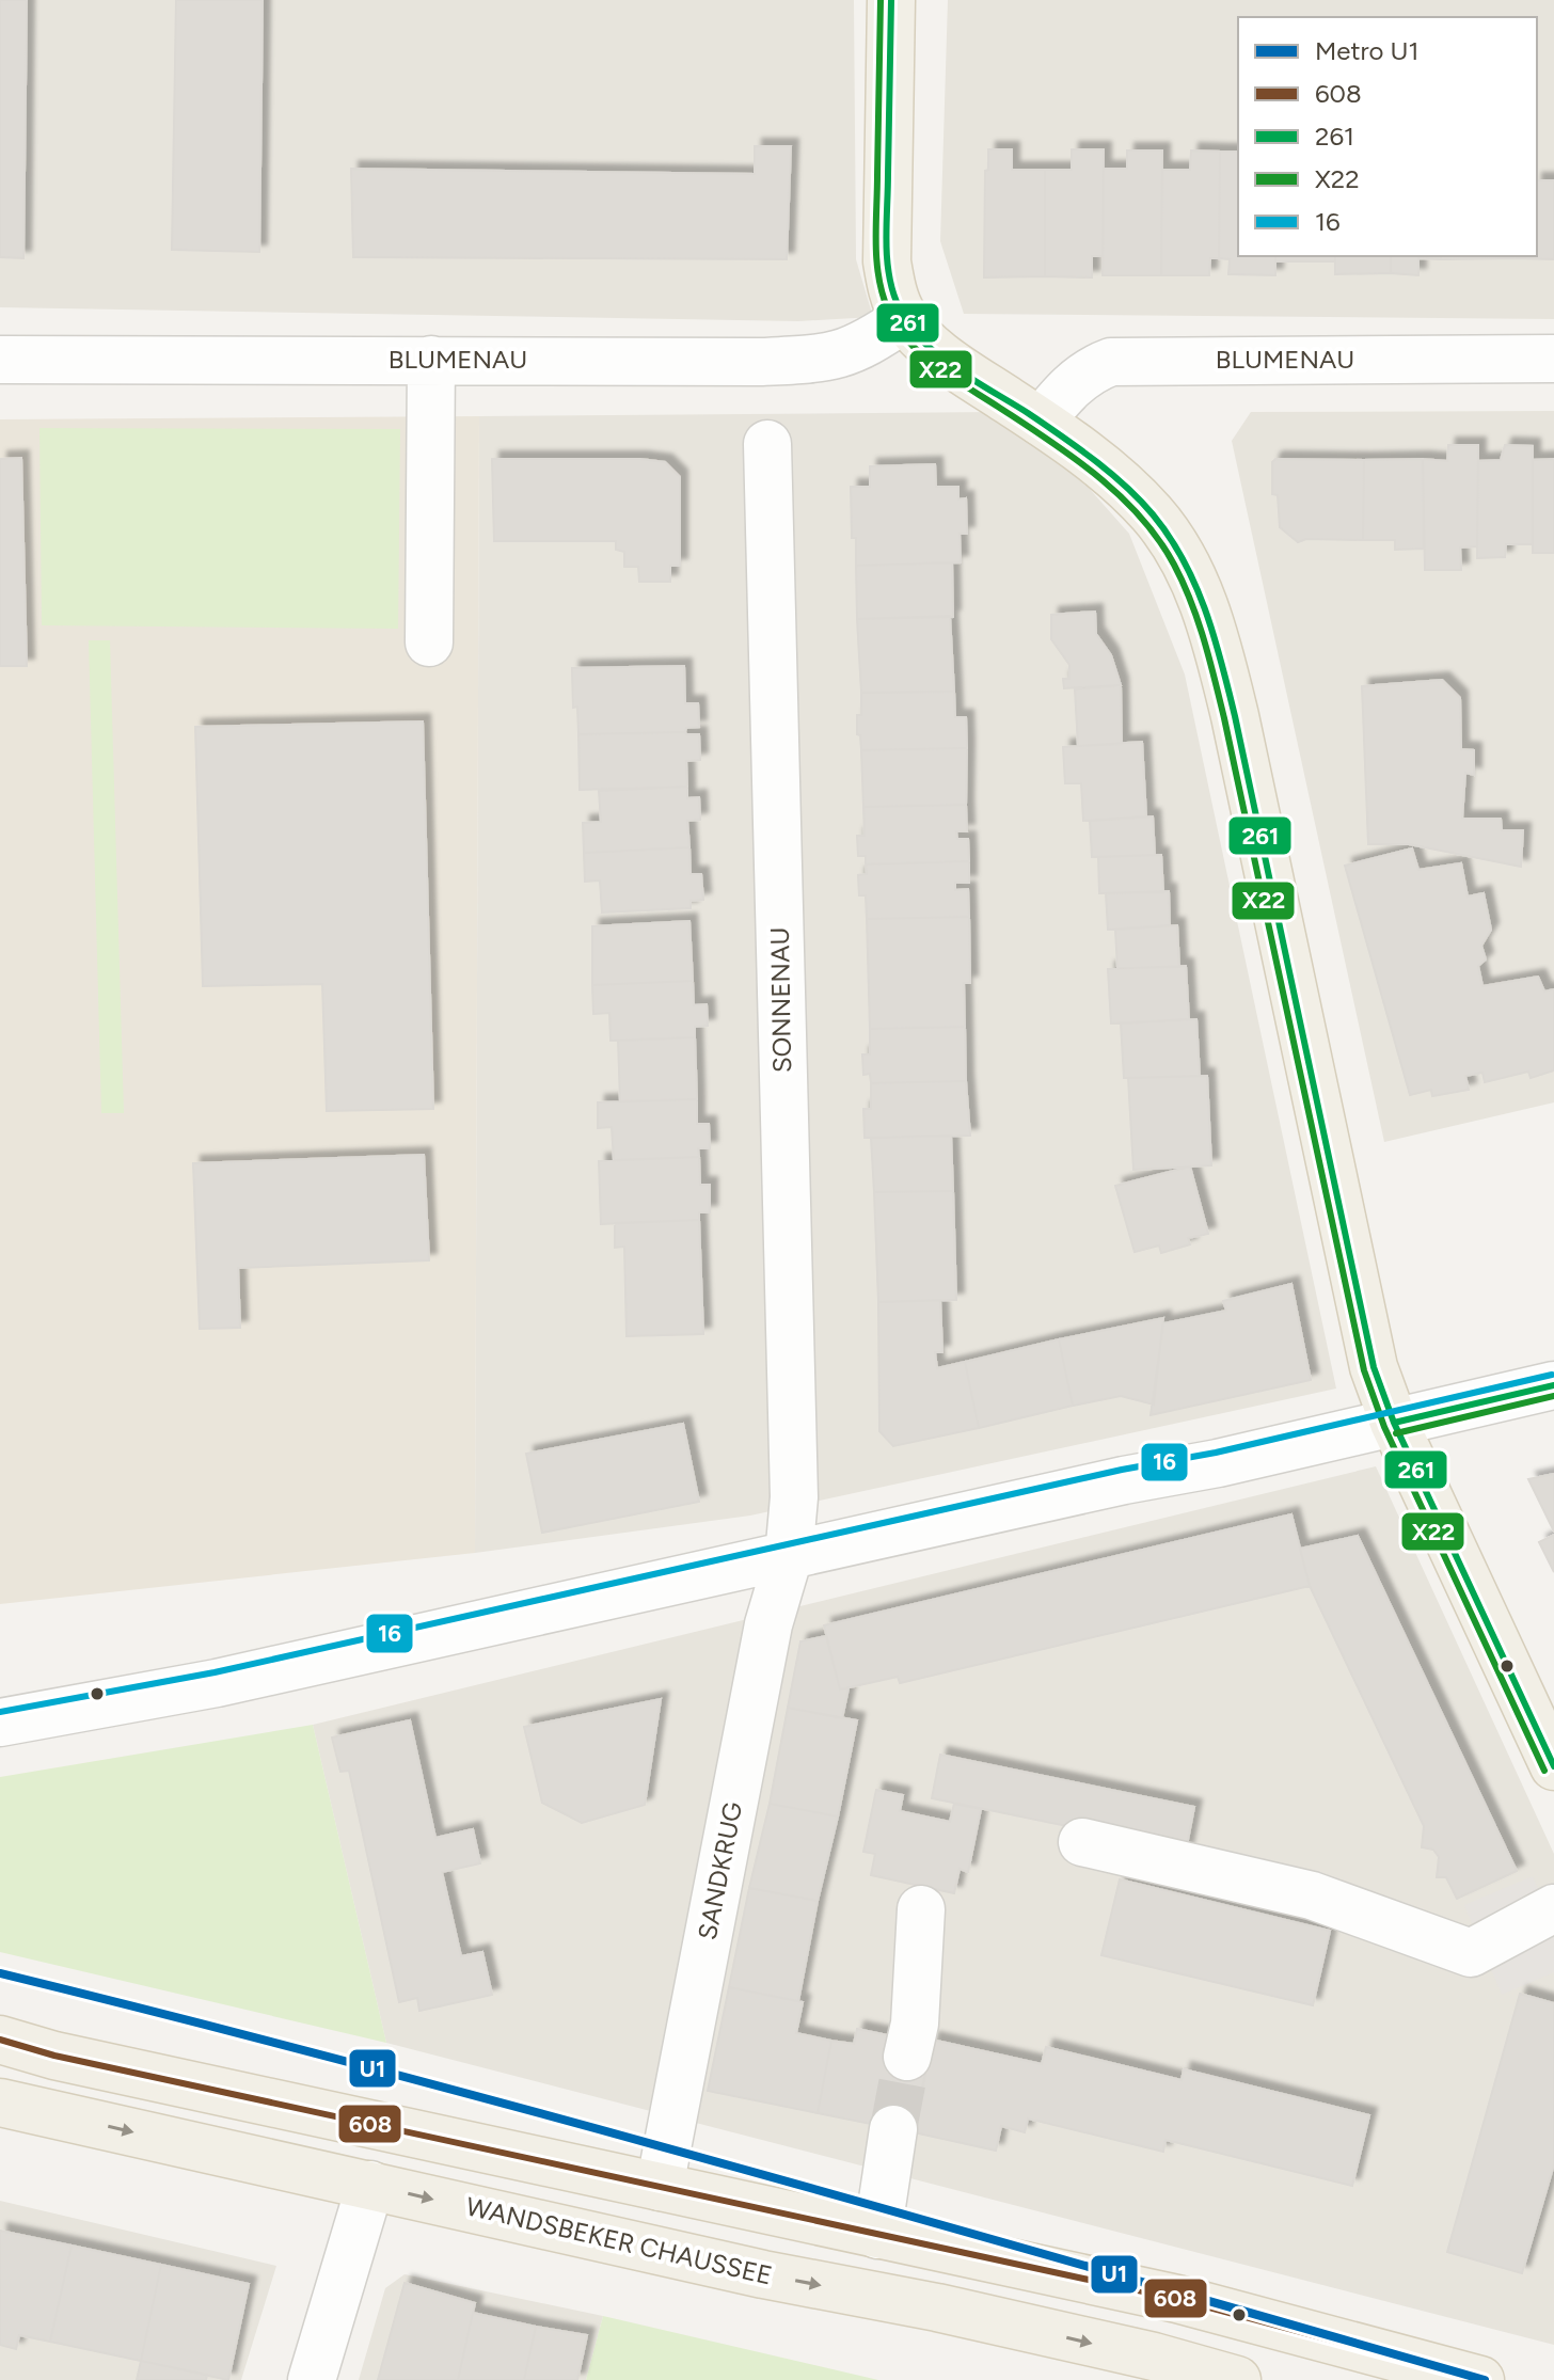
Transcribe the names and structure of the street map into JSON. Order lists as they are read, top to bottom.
{
  "streets": {
    "main road": ["WANDSBEKER CHAUSSEE"],
    "street": ["BLUMENAU", "SONNENAU", "SANDKRUG"]
  },
  "crossings": [
    ["SONNENAU", "SANDKRUG"]
  ],
  "lines": [
    "transit line 261",
    "transit line X22",
    "transit line 16",
    "metro line U1",
    "transit line 608"
  ],
  "legend": [
    "Metro U1",
    "608",
    "261",
    "X22",
    "16"
  ]
}
